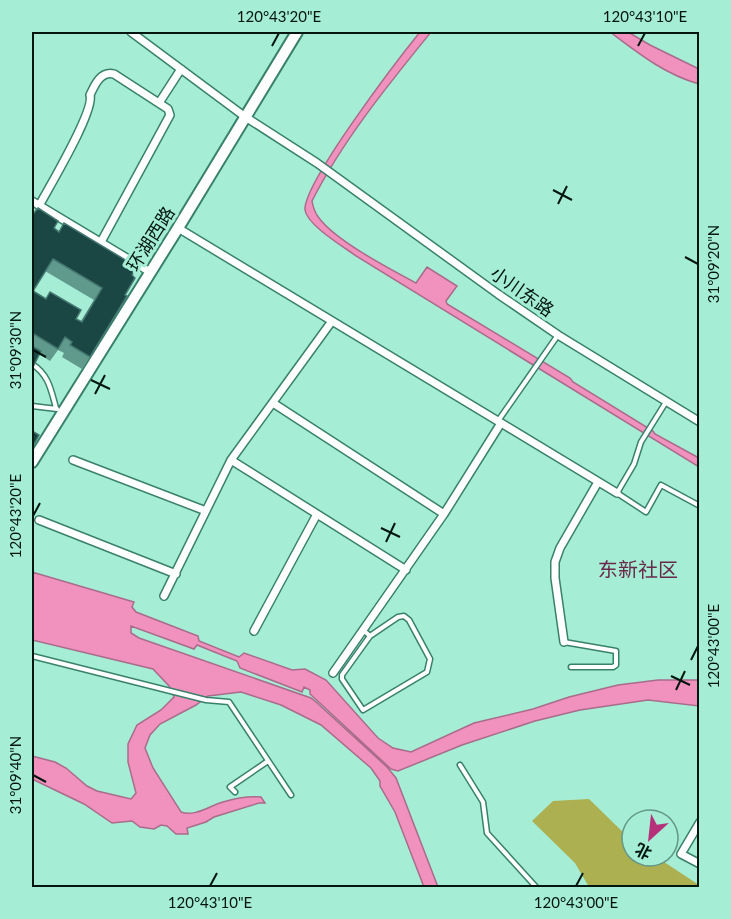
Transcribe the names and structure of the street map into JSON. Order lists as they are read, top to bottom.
{
  "streets": {
    "main road": ["环湖西路"],
    "street": ["小川东路"]
  },
  "crossings": [
    ["环湖西路", "小川东路"]
  ],
  "districts": ["东新社区"],
  "north": "bottom left",
  "coordinates": [
    "120°43'20\"E",
    "120°43'10\"E",
    "31°09'20\"N",
    "31°09'30\"N",
    "120°43'00\"E",
    "31°09'40\"N"
  ]
}
